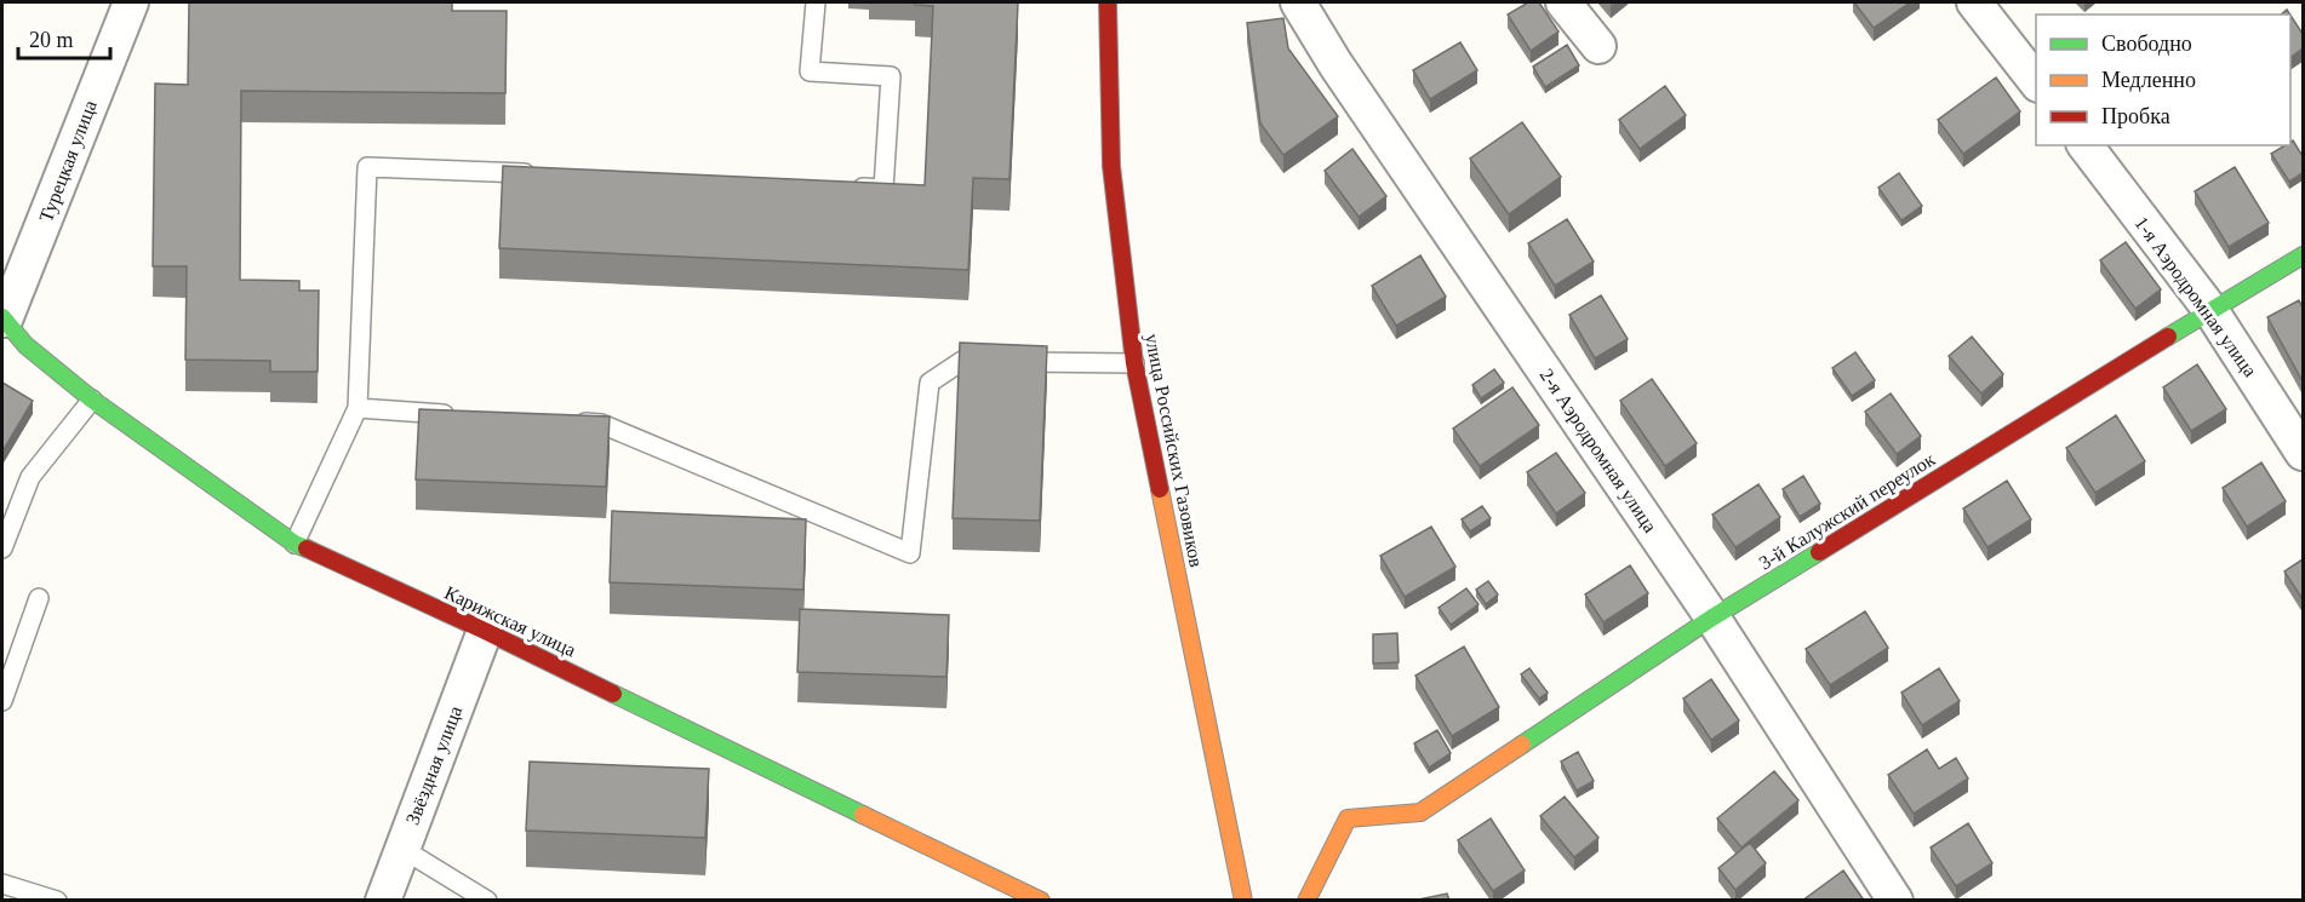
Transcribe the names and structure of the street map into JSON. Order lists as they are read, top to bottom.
{
  "streets": {
    "street": [
      "Турецкая улица",
      "1-я Аэродромная улица",
      "улица Российских Газовиков",
      "2-я Аэродромная улица",
      "3-й Калужский переулок",
      "Карижская улица",
      "Звёздная улица"
    ]
  },
  "crossings": [
    ["Турецкая улица", "Карижская улица"],
    ["1-я Аэродромная улица", "3-й Калужский переулок"],
    ["2-я Аэродромная улица", "3-й Калужский переулок"],
    ["Карижская улица", "Звёздная улица"]
  ],
  "legend": ["Свободно", "Медленно", "Пробка"],
  "scale_bar": "20 m"
}
